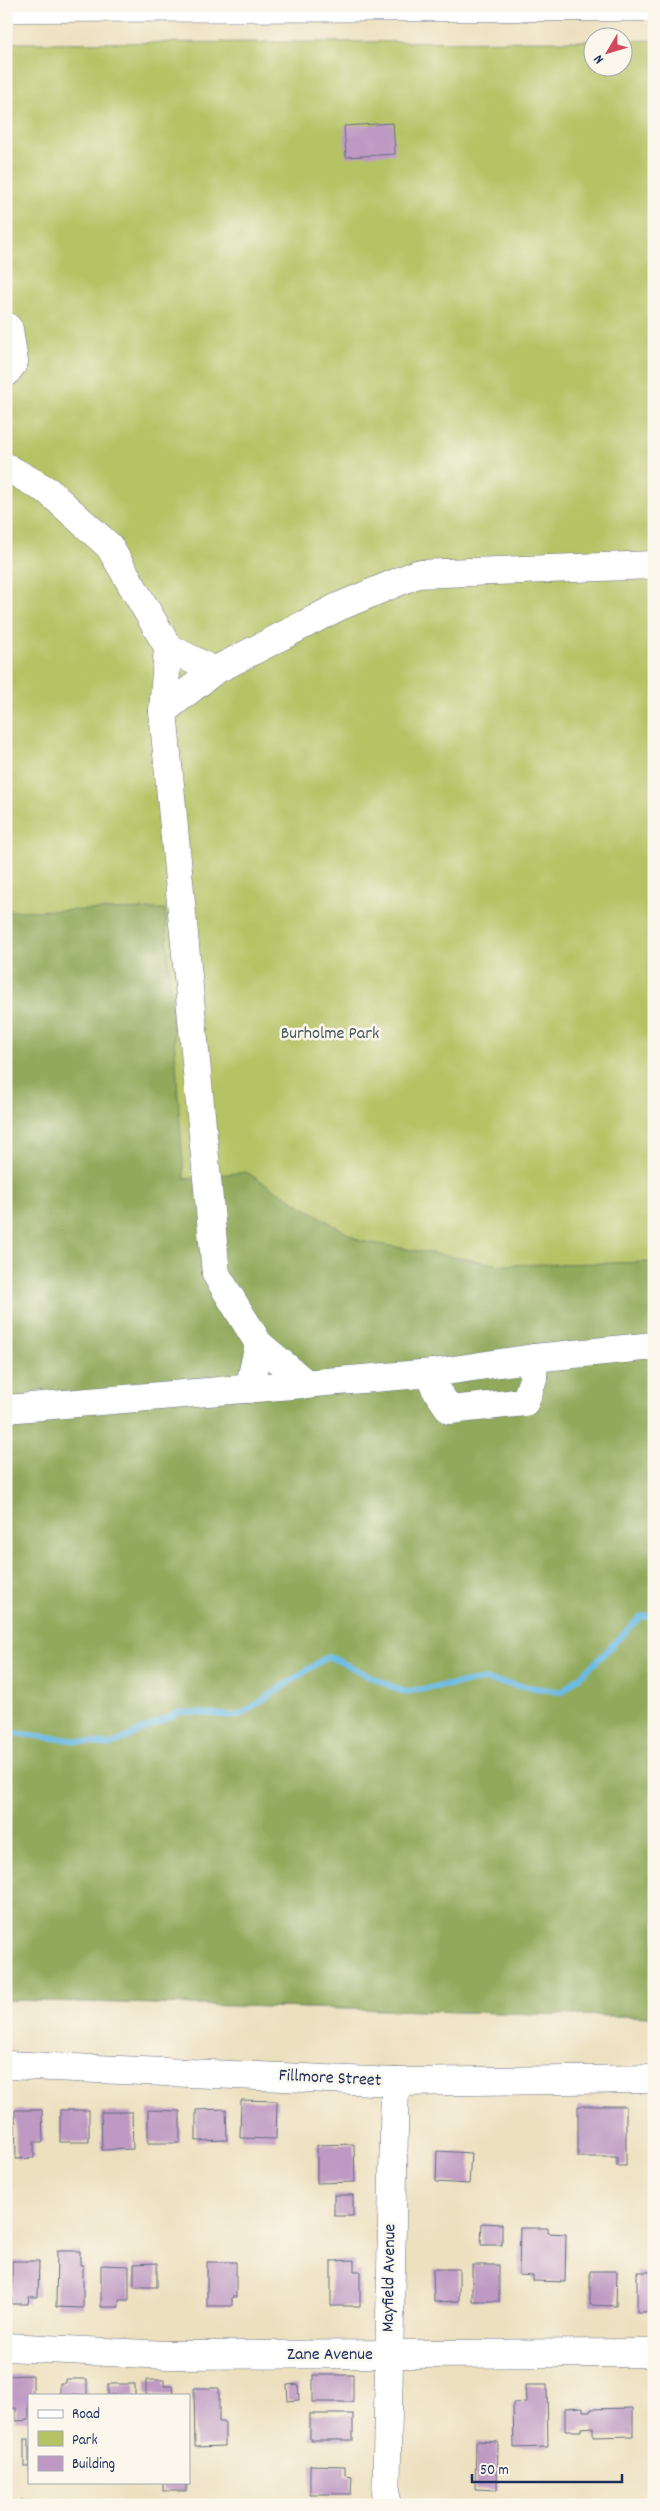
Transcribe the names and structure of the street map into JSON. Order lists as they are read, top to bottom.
{
  "streets": {
    "street": ["Fillmore Street", "Mayfield Avenue", "Zane Avenue"]
  },
  "crossings": [
    ["Fillmore Street", "Mayfield Avenue"],
    ["Mayfield Avenue", "Zane Avenue"]
  ],
  "parks": ["Burholme Park"],
  "legend": ["Road", "Park", "Building"],
  "scale_bar": "50 m",
  "north": "bottom left"
}
